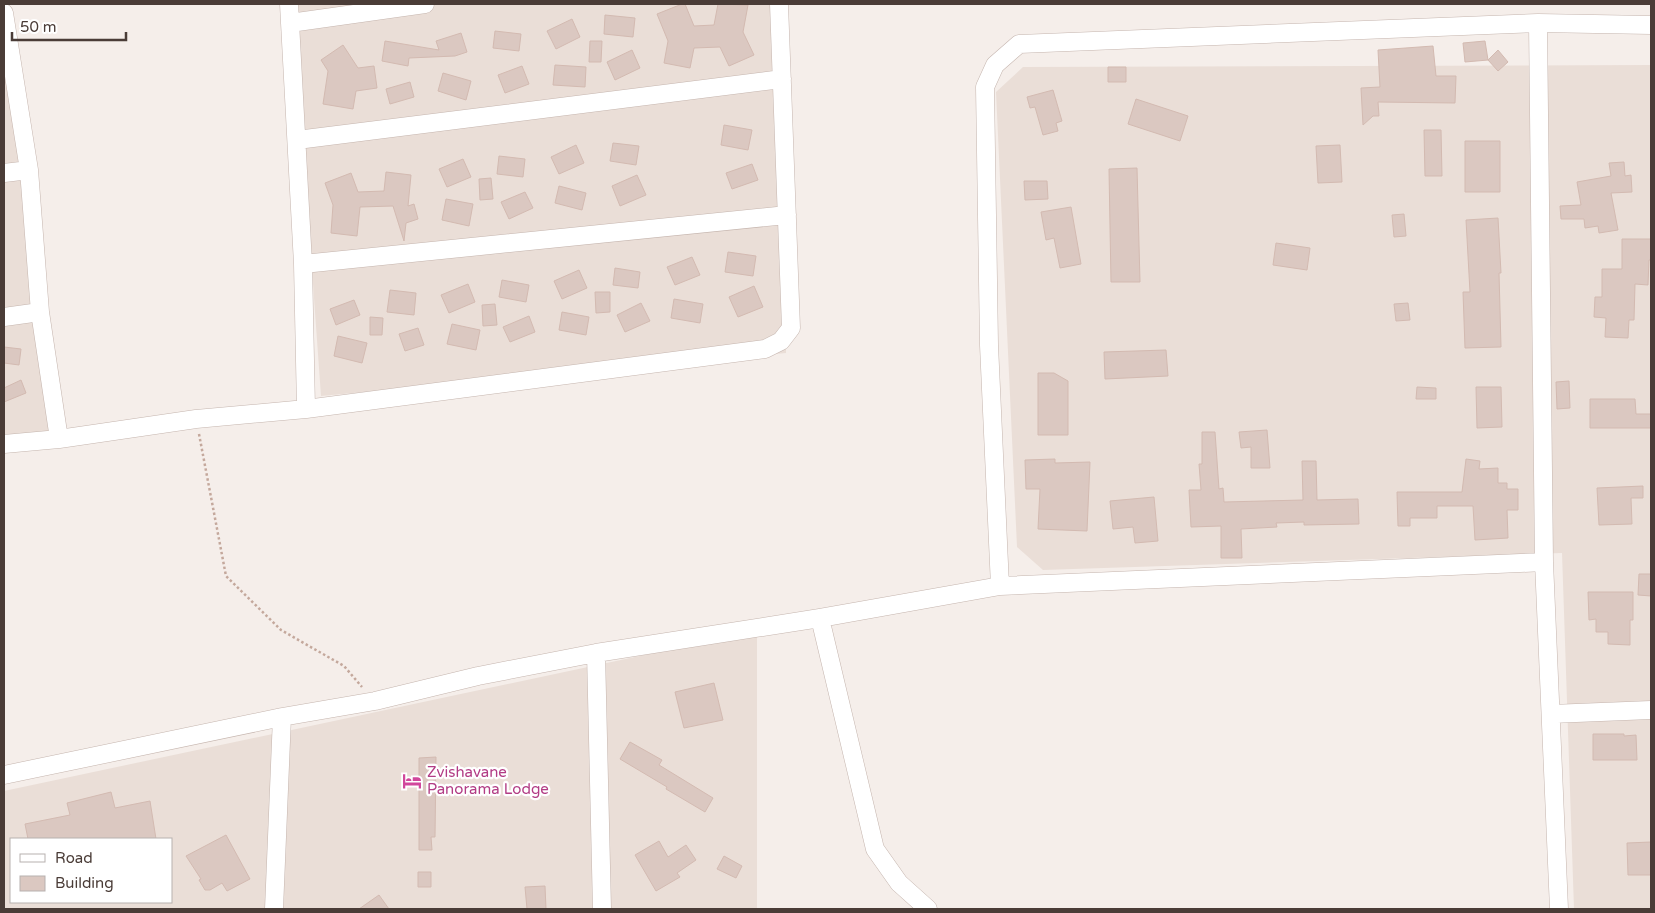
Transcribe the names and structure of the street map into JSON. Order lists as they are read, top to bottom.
{
  "places": {
    "hotel": ["Zvishavane Panorama Lodge"]
  },
  "legend": ["Road", "Building"],
  "scale_bar": "50 m"
}
